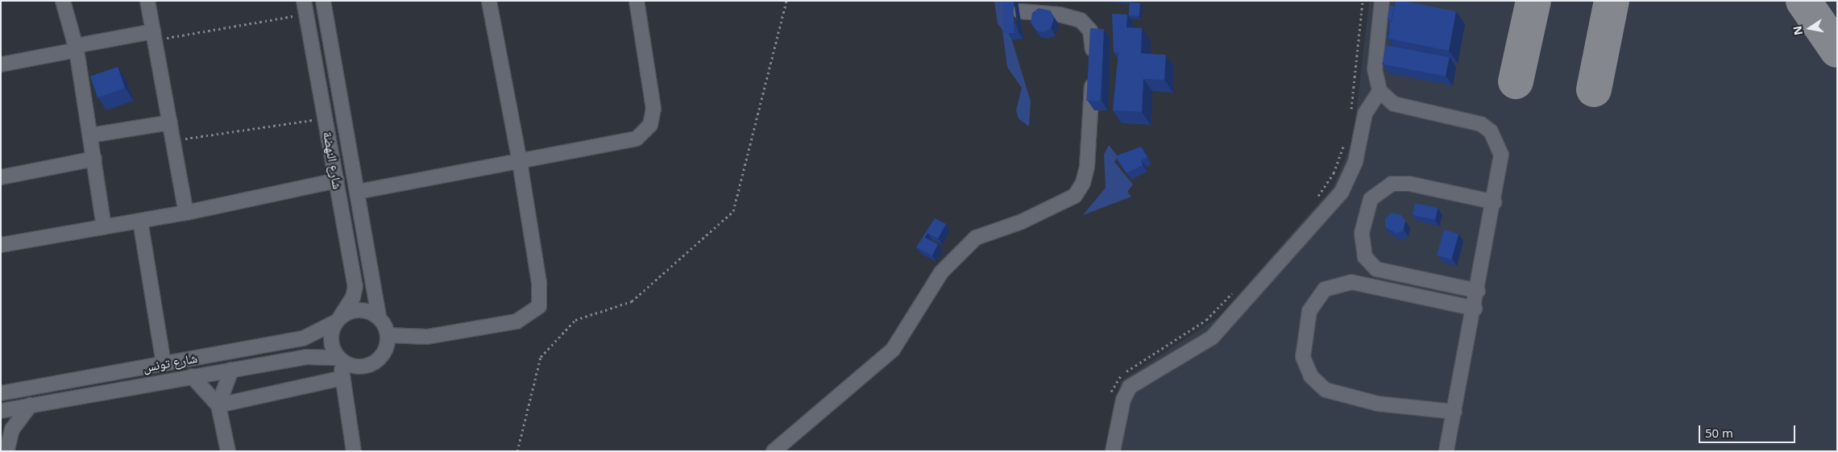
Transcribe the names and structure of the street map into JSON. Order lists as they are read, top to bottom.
{
  "streets": {
    "street": ["شارع النهضة", "شارع تونس"]
  },
  "crossings": [
    ["شارع النهضة", "شارع تونس"]
  ],
  "scale_bar": "50 m",
  "north": "left"
}
